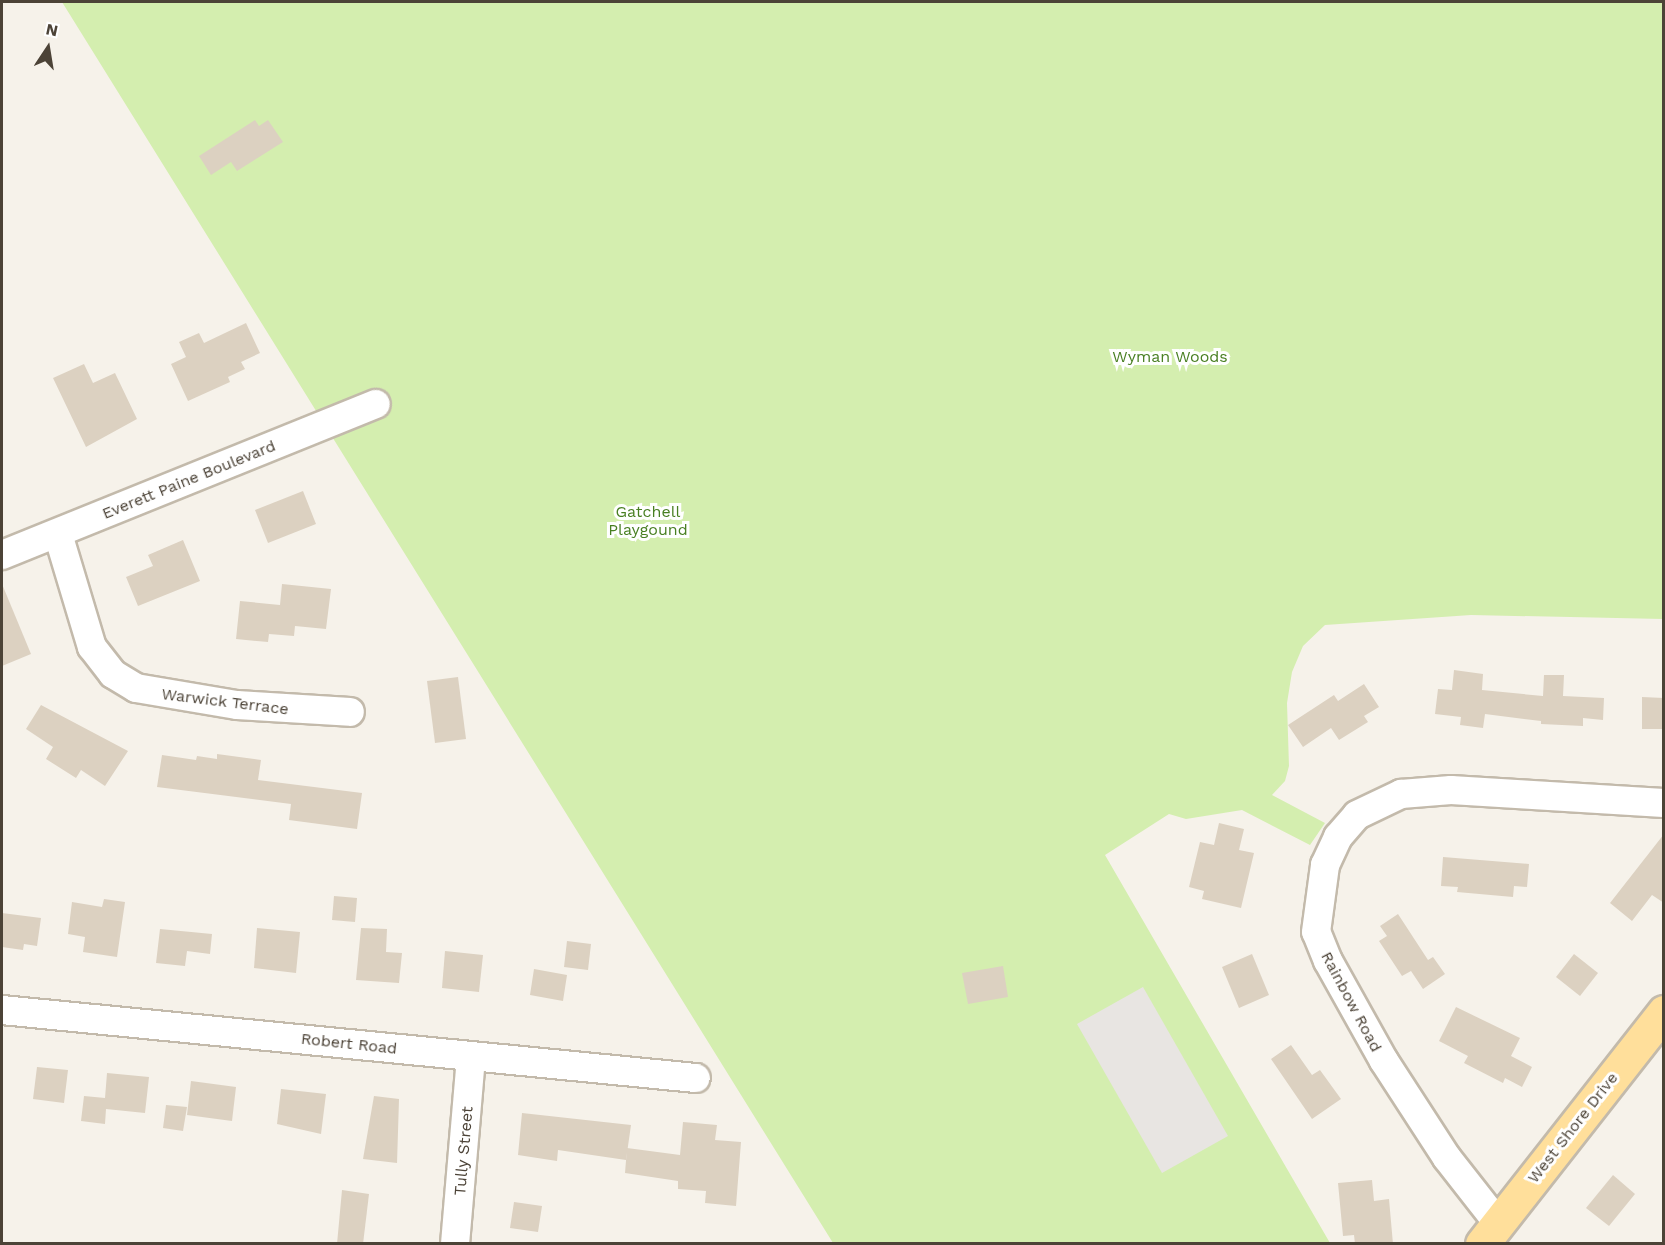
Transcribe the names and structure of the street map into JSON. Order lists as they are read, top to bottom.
{
  "streets": {
    "main road": ["West Shore Drive"],
    "street": [
      "Everett Paine Boulevard",
      "Warwick Terrace",
      "Rainbow Road",
      "Robert Road",
      "Tully Street"
    ]
  },
  "crossings": [
    ["Everett Paine Boulevard", "Warwick Terrace"],
    ["Rainbow Road", "West Shore Drive"],
    ["Robert Road", "Tully Street"]
  ],
  "parks": ["Wyman Woods", "Gatchell Playgound"],
  "north": "top"
}
